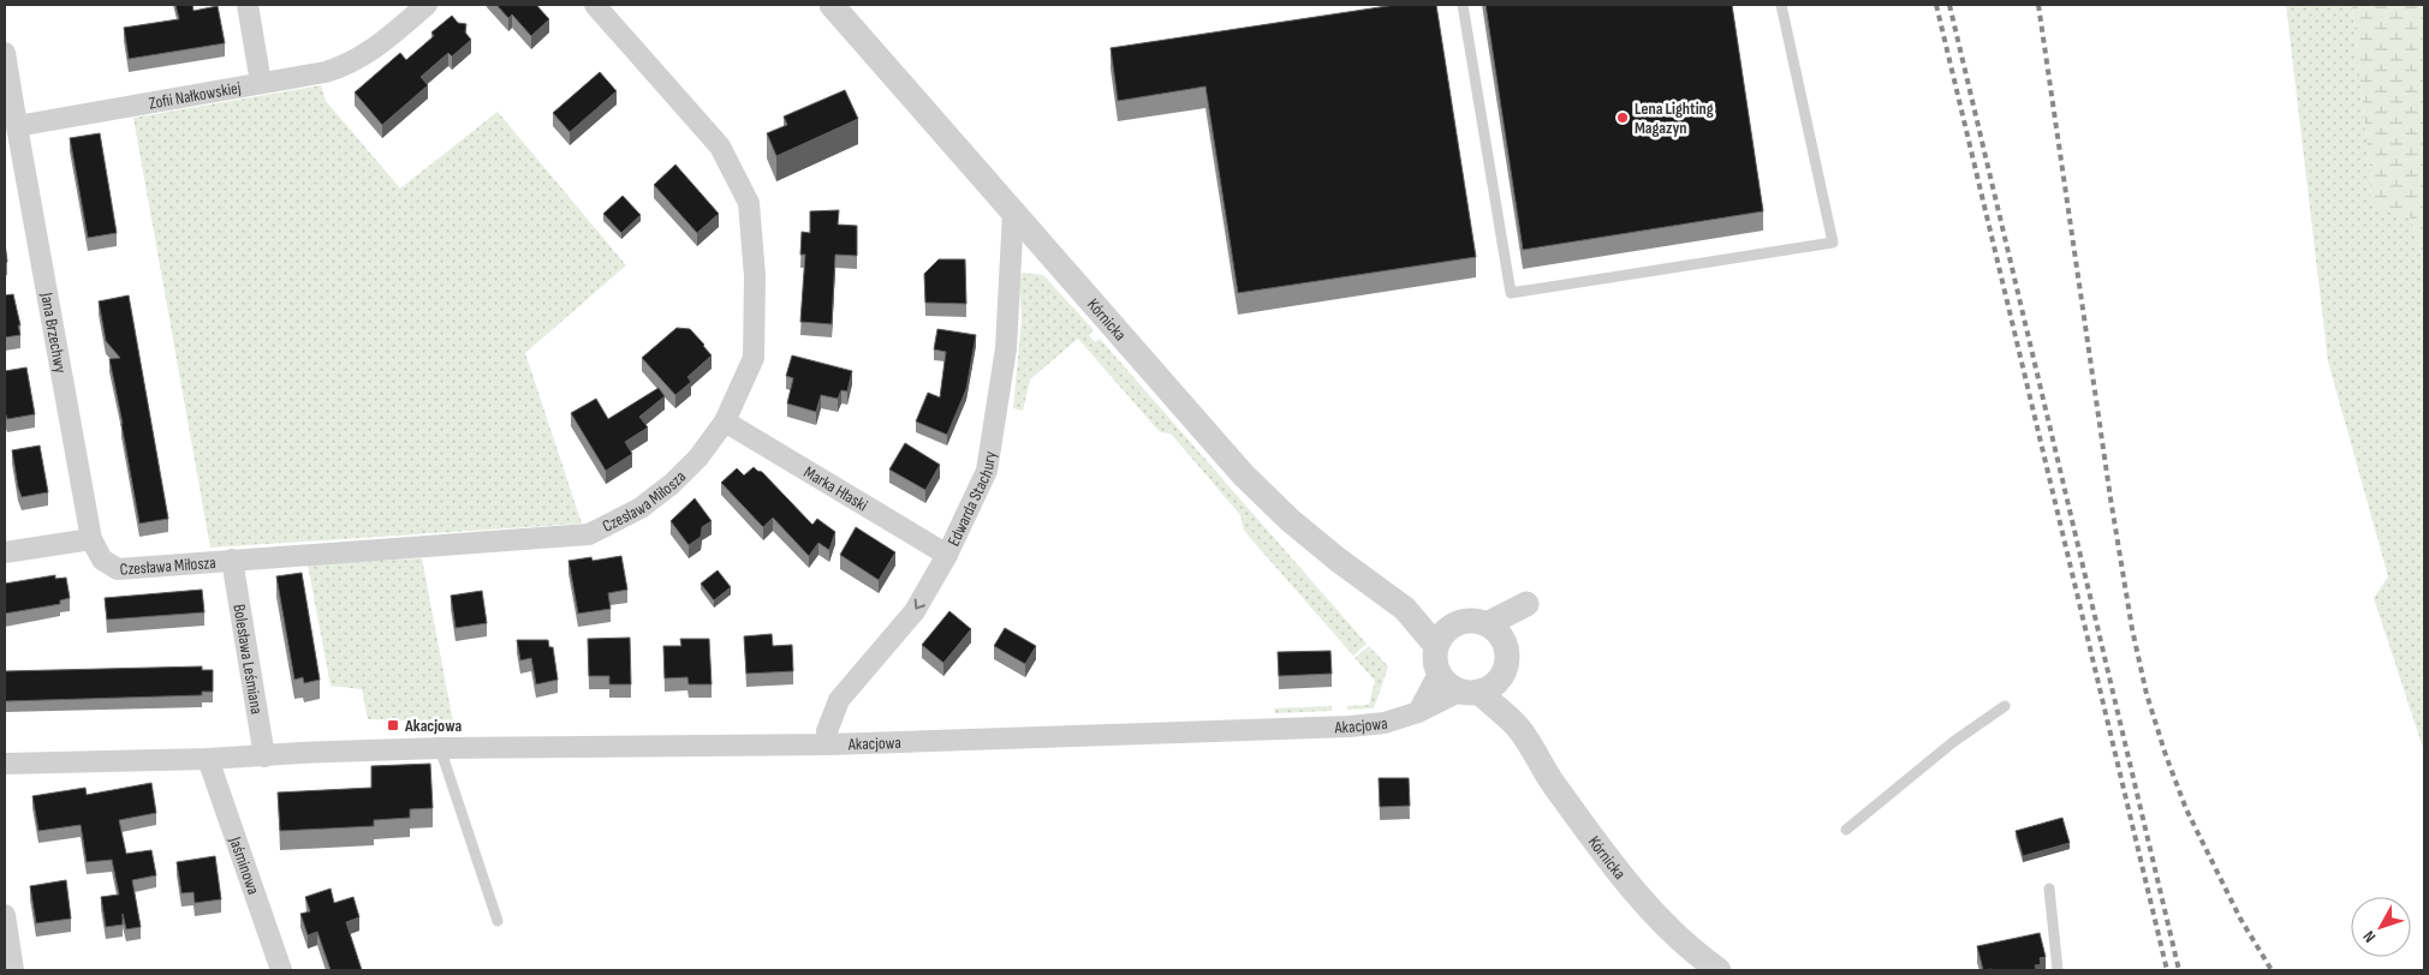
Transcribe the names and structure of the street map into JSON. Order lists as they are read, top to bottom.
{
  "streets": {
    "street": [
      "Zofii Nałkowskiej",
      "Kórnicka",
      "Jana Brzechwy",
      "Marka Hłaski",
      "Edwarda Stachury",
      "Czesława Miłosza",
      "Bolesława Leśmiana",
      "Akacjowa",
      "Jaśminowa"
    ]
  },
  "crossings": [
    ["Zofii Nałkowskiej", "Jana Brzechwy"],
    ["Kórnicka", "Edwarda Stachury"],
    ["Jana Brzechwy", "Czesława Miłosza"],
    ["Marka Hłaski", "Edwarda Stachury"],
    ["Marka Hłaski", "Czesława Miłosza"],
    ["Edwarda Stachury", "Akacjowa"],
    ["Czesława Miłosza", "Bolesława Leśmiana"],
    ["Bolesława Leśmiana", "Akacjowa"],
    ["Akacjowa", "Jaśminowa"]
  ],
  "one_way": ["Edwarda Stachury"],
  "places": {
    "other": ["Lena Lighting Magazyn"],
    "transit": ["Akacjowa"]
  },
  "north": "bottom left"
}
